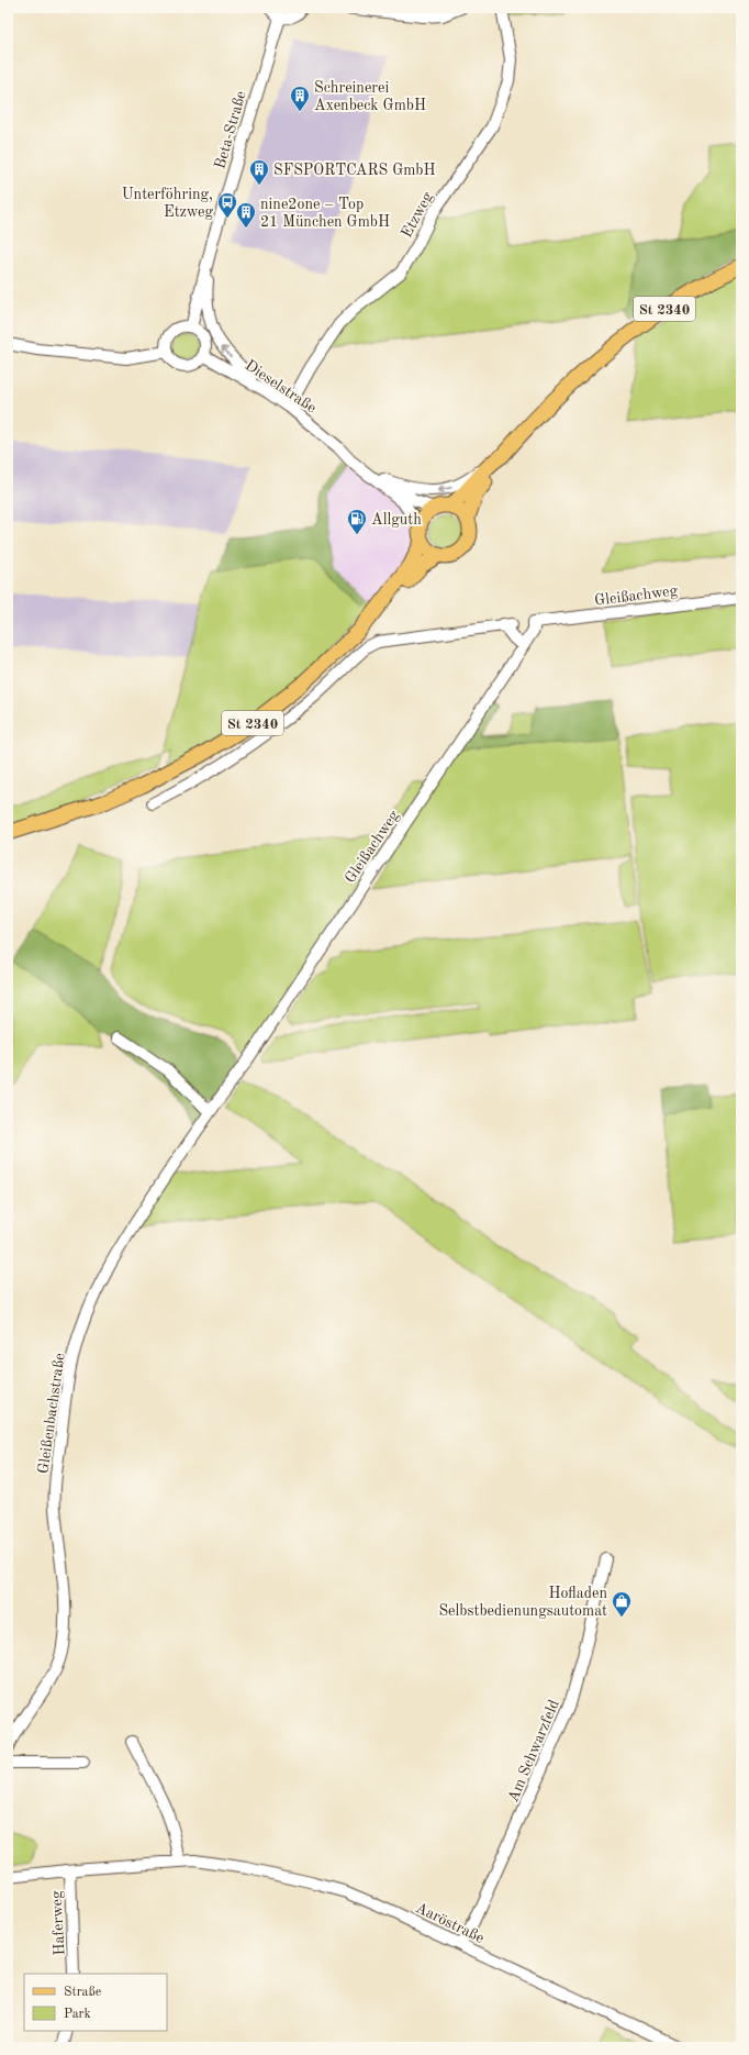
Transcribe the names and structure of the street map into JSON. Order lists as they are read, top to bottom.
{
  "streets": {
    "main road": ["St 2340"],
    "street": [
      "Beta-Straße",
      "Etzweg",
      "Dieselstraße",
      "Gleißachweg",
      "Gleißenbachstraße",
      "Am Schwarzfeld",
      "Aaröstraße",
      "Haferweg"
    ]
  },
  "crossings": [
    ["Beta-Straße", "Dieselstraße"],
    ["Etzweg", "Dieselstraße"],
    ["St 2340", "Dieselstraße"],
    ["Gleißachweg", "Gleißenbachstraße"],
    ["Am Schwarzfeld", "Aaröstraße"],
    ["Aaröstraße", "Haferweg"]
  ],
  "places": {
    "building": ["Schreinerei Axenbeck GmbH", "SFSPORTCARS GmbH", "nine2one – Top 21 München GmbH"],
    "bus stop": ["Unterföhring, Etzweg"],
    "fuel station": ["Allguth"],
    "shop": ["Hofladen Selbstbedienungsautomat"]
  },
  "legend": ["Straße", "Park"]
}
